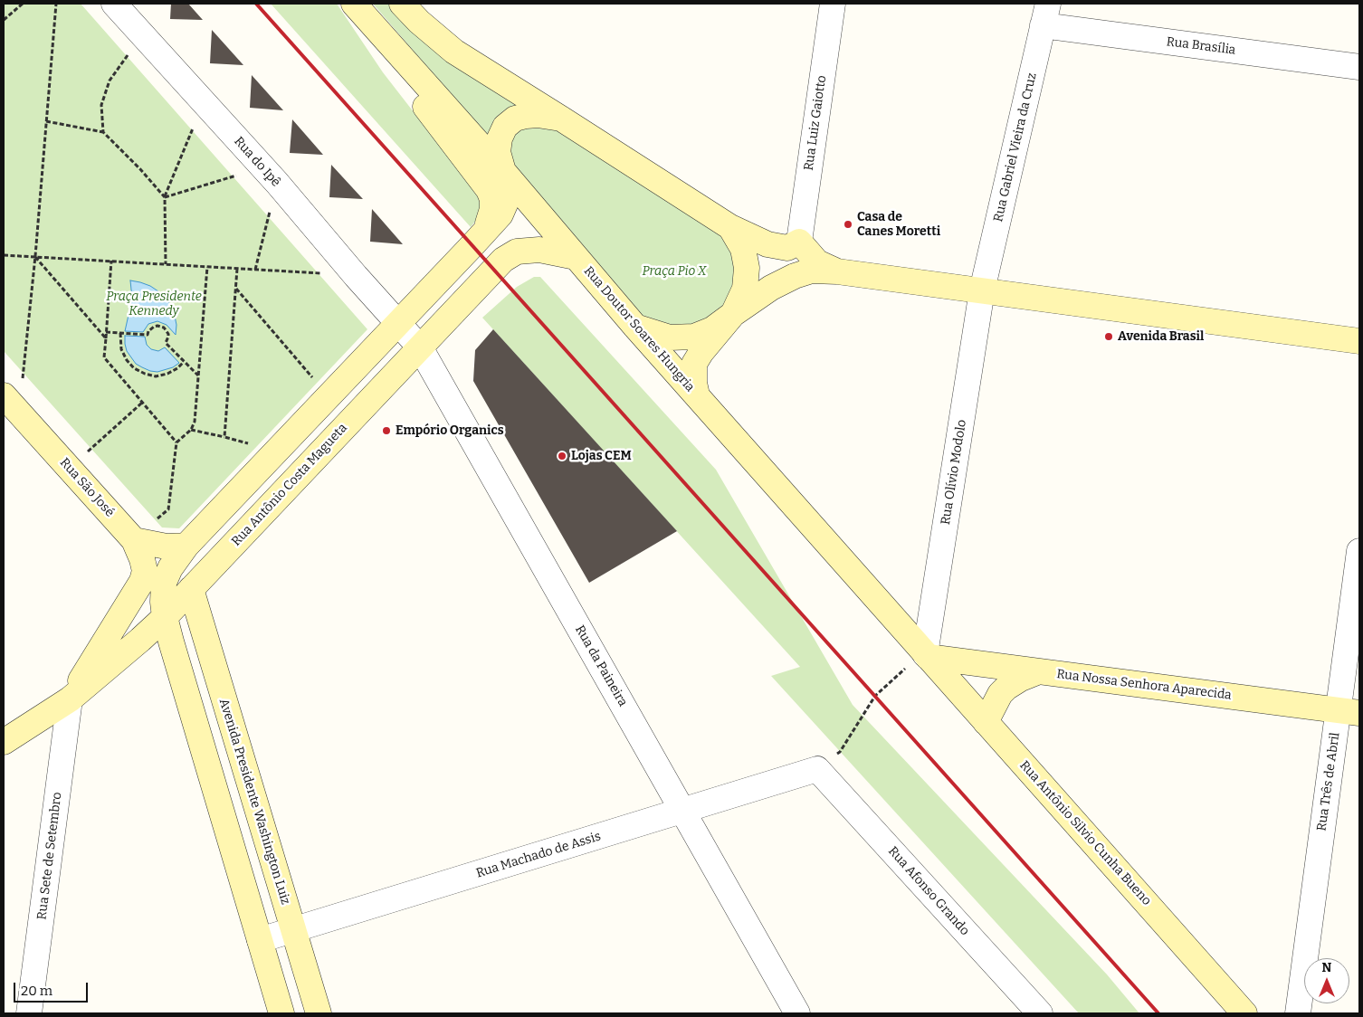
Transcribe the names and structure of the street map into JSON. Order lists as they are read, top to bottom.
{
  "streets": {
    "main road": [
      "Rua Doutor Soares Hungria",
      "Rua Antônio Costa Magueta",
      "Rua São José",
      "Rua Nossa Senhora Aparecida",
      "Avenida Presidente Washington Luiz",
      "Rua Antônio Silvio Cunha Bueno"
    ],
    "street": [
      "Rua Brasília",
      "Rua Luiz Gaiotto",
      "Rua Gabriel Vieira da Cruz",
      "Rua do Ipê",
      "Rua Olívio Modolo",
      "Rua da Paineira",
      "Rua Três de Abril",
      "Rua Machado de Assis",
      "Rua Sete de Setembro",
      "Rua Afonso Grando"
    ]
  },
  "crossings": [
    ["Rua Brasília", "Rua Gabriel Vieira da Cruz"],
    ["Rua Gabriel Vieira da Cruz", "Rua Olívio Modolo"],
    ["Rua do Ipê", "Rua da Paineira"],
    ["Rua Doutor Soares Hungria", "Rua Olívio Modolo"],
    ["Rua Doutor Soares Hungria", "Rua Antônio Costa Magueta"],
    ["Rua Doutor Soares Hungria", "Rua Nossa Senhora Aparecida"],
    ["Rua Doutor Soares Hungria", "Rua Antônio Silvio Cunha Bueno"],
    ["Rua Olívio Modolo", "Rua Nossa Senhora Aparecida"],
    ["Rua Olívio Modolo", "Rua Antônio Silvio Cunha Bueno"],
    ["Rua Antônio Costa Magueta", "Rua da Paineira"],
    ["Rua Antônio Costa Magueta", "Avenida Presidente Washington Luiz"],
    ["Rua Antônio Costa Magueta", "Rua Sete de Setembro"],
    ["Rua da Paineira", "Rua Machado de Assis"],
    ["Rua Nossa Senhora Aparecida", "Rua Três de Abril"],
    ["Rua Nossa Senhora Aparecida", "Rua Antônio Silvio Cunha Bueno"],
    ["Avenida Presidente Washington Luiz", "Rua Machado de Assis"],
    ["Rua Machado de Assis", "Rua Afonso Grando"]
  ],
  "parks": ["Praça Pio X", "Praça Presidente Kennedy"],
  "places": [
    "Casa de Canes Moretti",
    "Avenida Brasil",
    "Empório Organics",
    "Lojas CEM"
  ],
  "scale_bar": "20 m",
  "north": "top"
}
